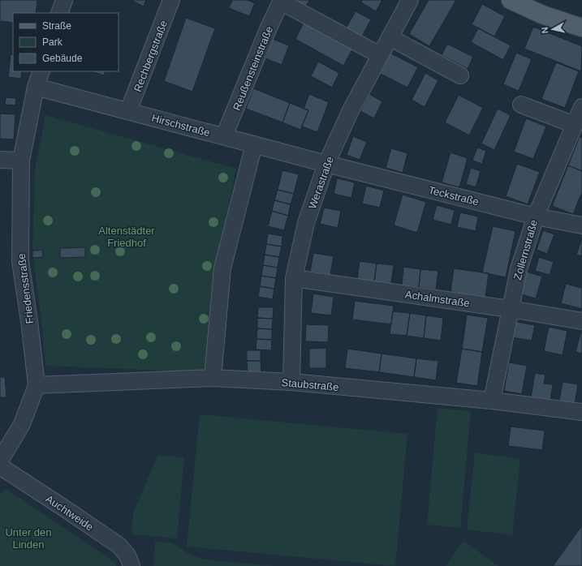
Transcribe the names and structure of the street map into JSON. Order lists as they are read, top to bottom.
{
  "streets": {
    "street": [
      "Rechbergstraße",
      "Reußensteinstraße",
      "Hirschstraße",
      "Werastraße",
      "Teckstraße",
      "Zollernstraße",
      "Friedensstraße",
      "Achalmstraße",
      "Staubstraße",
      "Auchtweide"
    ]
  },
  "crossings": [
    ["Rechbergstraße", "Hirschstraße"],
    ["Reußensteinstraße", "Hirschstraße"],
    ["Hirschstraße", "Werastraße"],
    ["Hirschstraße", "Teckstraße"],
    ["Hirschstraße", "Friedensstraße"],
    ["Werastraße", "Teckstraße"],
    ["Werastraße", "Achalmstraße"],
    ["Werastraße", "Staubstraße"],
    ["Teckstraße", "Zollernstraße"],
    ["Zollernstraße", "Achalmstraße"],
    ["Zollernstraße", "Staubstraße"],
    ["Friedensstraße", "Staubstraße"]
  ],
  "parks": ["Altenstädter Friedhof", "Unter den Linden"],
  "legend": ["Straße", "Park", "Gebäude"],
  "north": "left"
}
